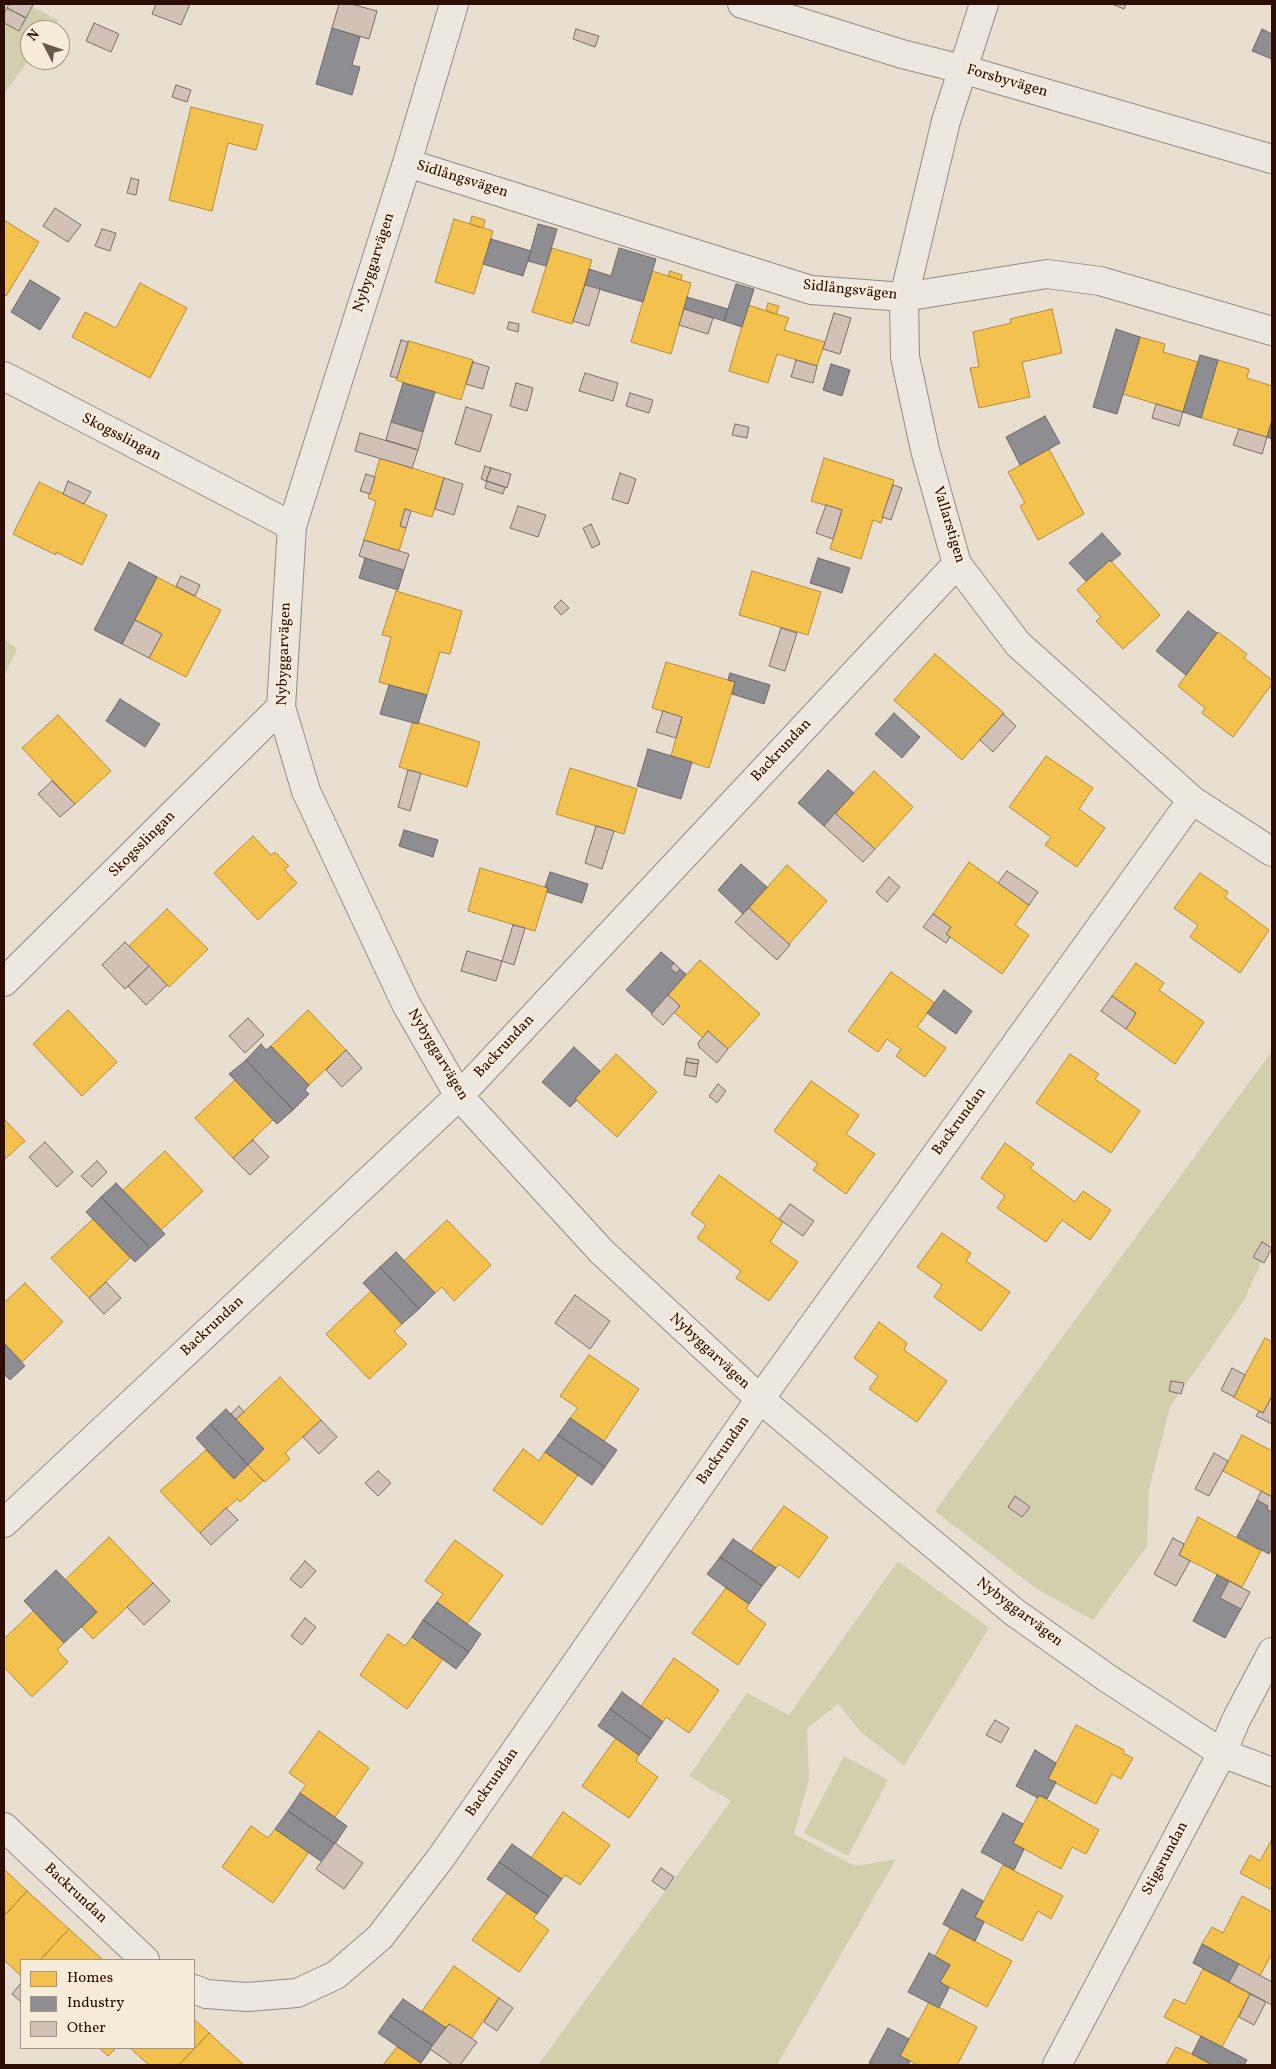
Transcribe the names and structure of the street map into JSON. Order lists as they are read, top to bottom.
{
  "streets": {
    "street": [
      "Forsbyvägen",
      "Sidlångsvägen",
      "Nybyggarvägen",
      "Skogsslingan",
      "Vallarstigen",
      "Backrundan",
      "Stigsrundan"
    ]
  },
  "crossings": [
    ["Forsbyvägen", "Vallarstigen"],
    ["Sidlångsvägen", "Nybyggarvägen"],
    ["Sidlångsvägen", "Vallarstigen"],
    ["Nybyggarvägen", "Skogsslingan"],
    ["Nybyggarvägen", "Backrundan"],
    ["Nybyggarvägen", "Stigsrundan"],
    ["Vallarstigen", "Backrundan"]
  ],
  "legend": ["Homes", "Industry", "Other"],
  "north": "top left"
}
